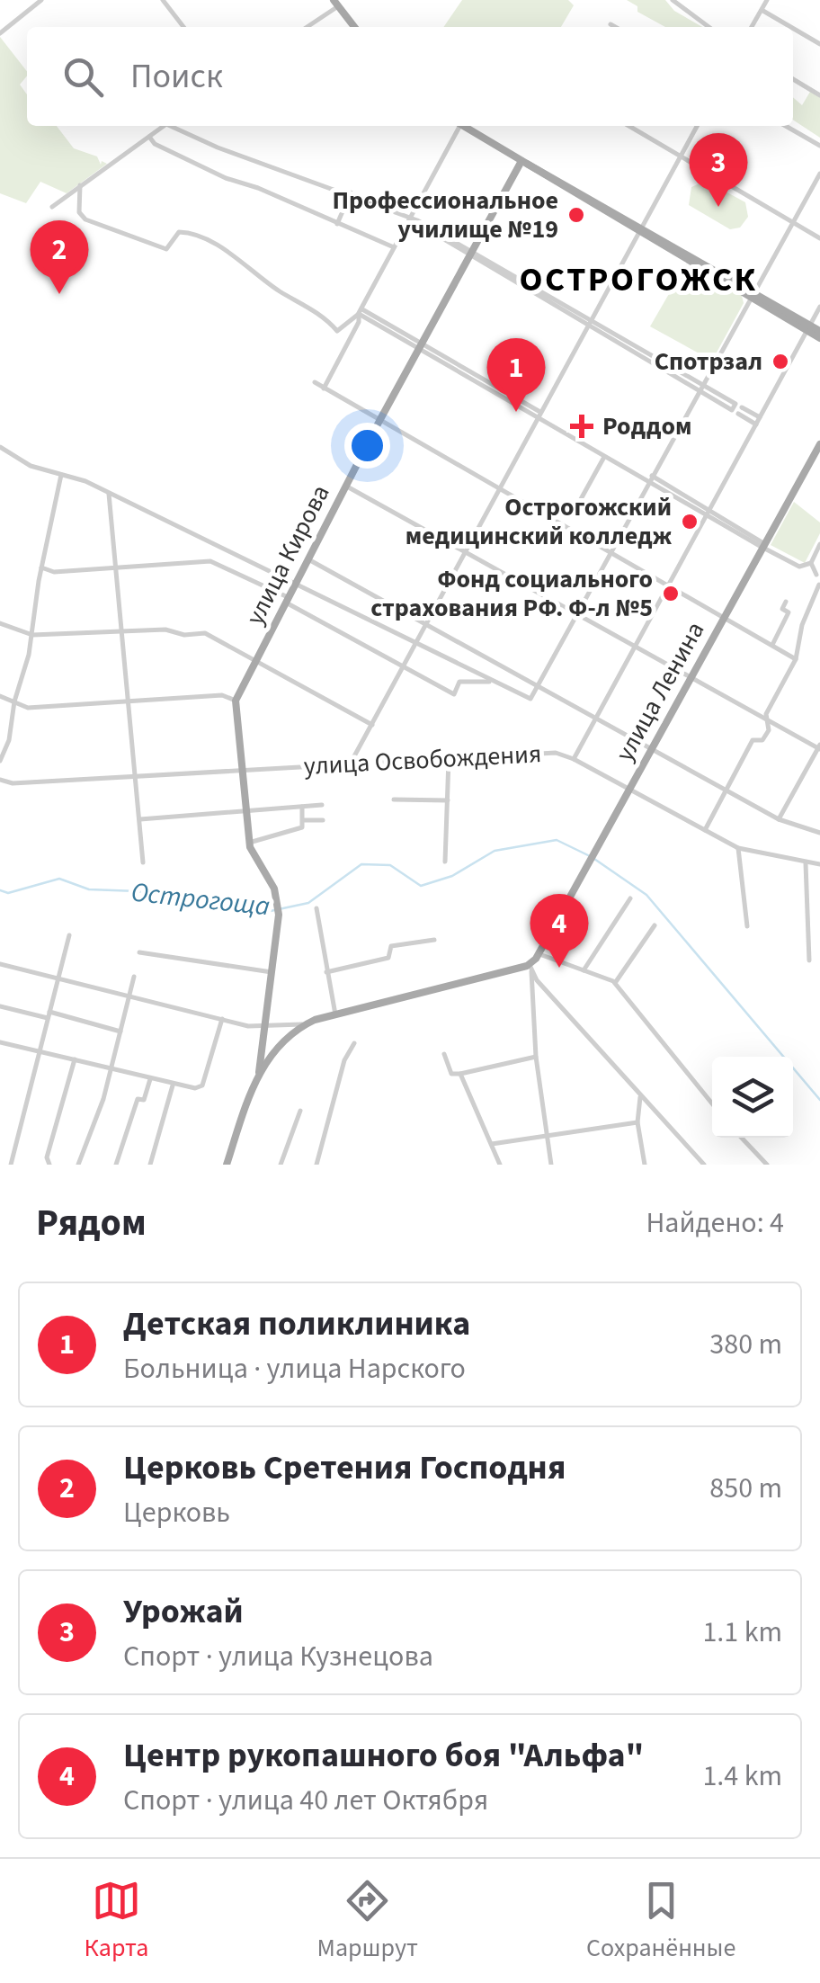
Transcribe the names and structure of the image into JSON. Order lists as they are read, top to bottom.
{
  "streets": {
    "main road": ["улица Кирова", "улица Ленина"],
    "street": ["улица Освобождения"]
  },
  "crossings": [
    ["улица Ленина", "улица Освобождения"]
  ],
  "districts": ["ОСТРОГОЖСК"],
  "water": ["Острогоща"],
  "places": {
    "other": [
      "Профессиональное училище №19",
      "Спотрзал",
      "Острогожский медицинский колледж",
      "Фонд социального страхования РФ. Ф-л №5"
    ],
    "health": ["Роддом"]
  },
  "page": {
    "search": "Поиск",
    "pins": [
      "3",
      "2",
      "1",
      "4"
    ],
    "heading": ["Рядом", "Найдено: 4"],
    "list": [
      {
        "mark": "1",
        "name": "Детская поликлиника",
        "note": "Больница · улица Нарского",
        "value": "380 m"
      },
      {
        "mark": "2",
        "name": "Церковь Сретения Господня",
        "note": "Церковь",
        "value": "850 m"
      },
      {
        "mark": "3",
        "name": "Урожай",
        "note": "Спорт · улица Кузнецова",
        "value": "1.1 km"
      },
      {
        "mark": "4",
        "name": "Центр рукопашного боя \"Альфа\"",
        "note": "Спорт · улица 40 лет Октября",
        "value": "1.4 km"
      }
    ],
    "nav": ["Карта", "Маршрут", "Сохранённые"]
  }
}
